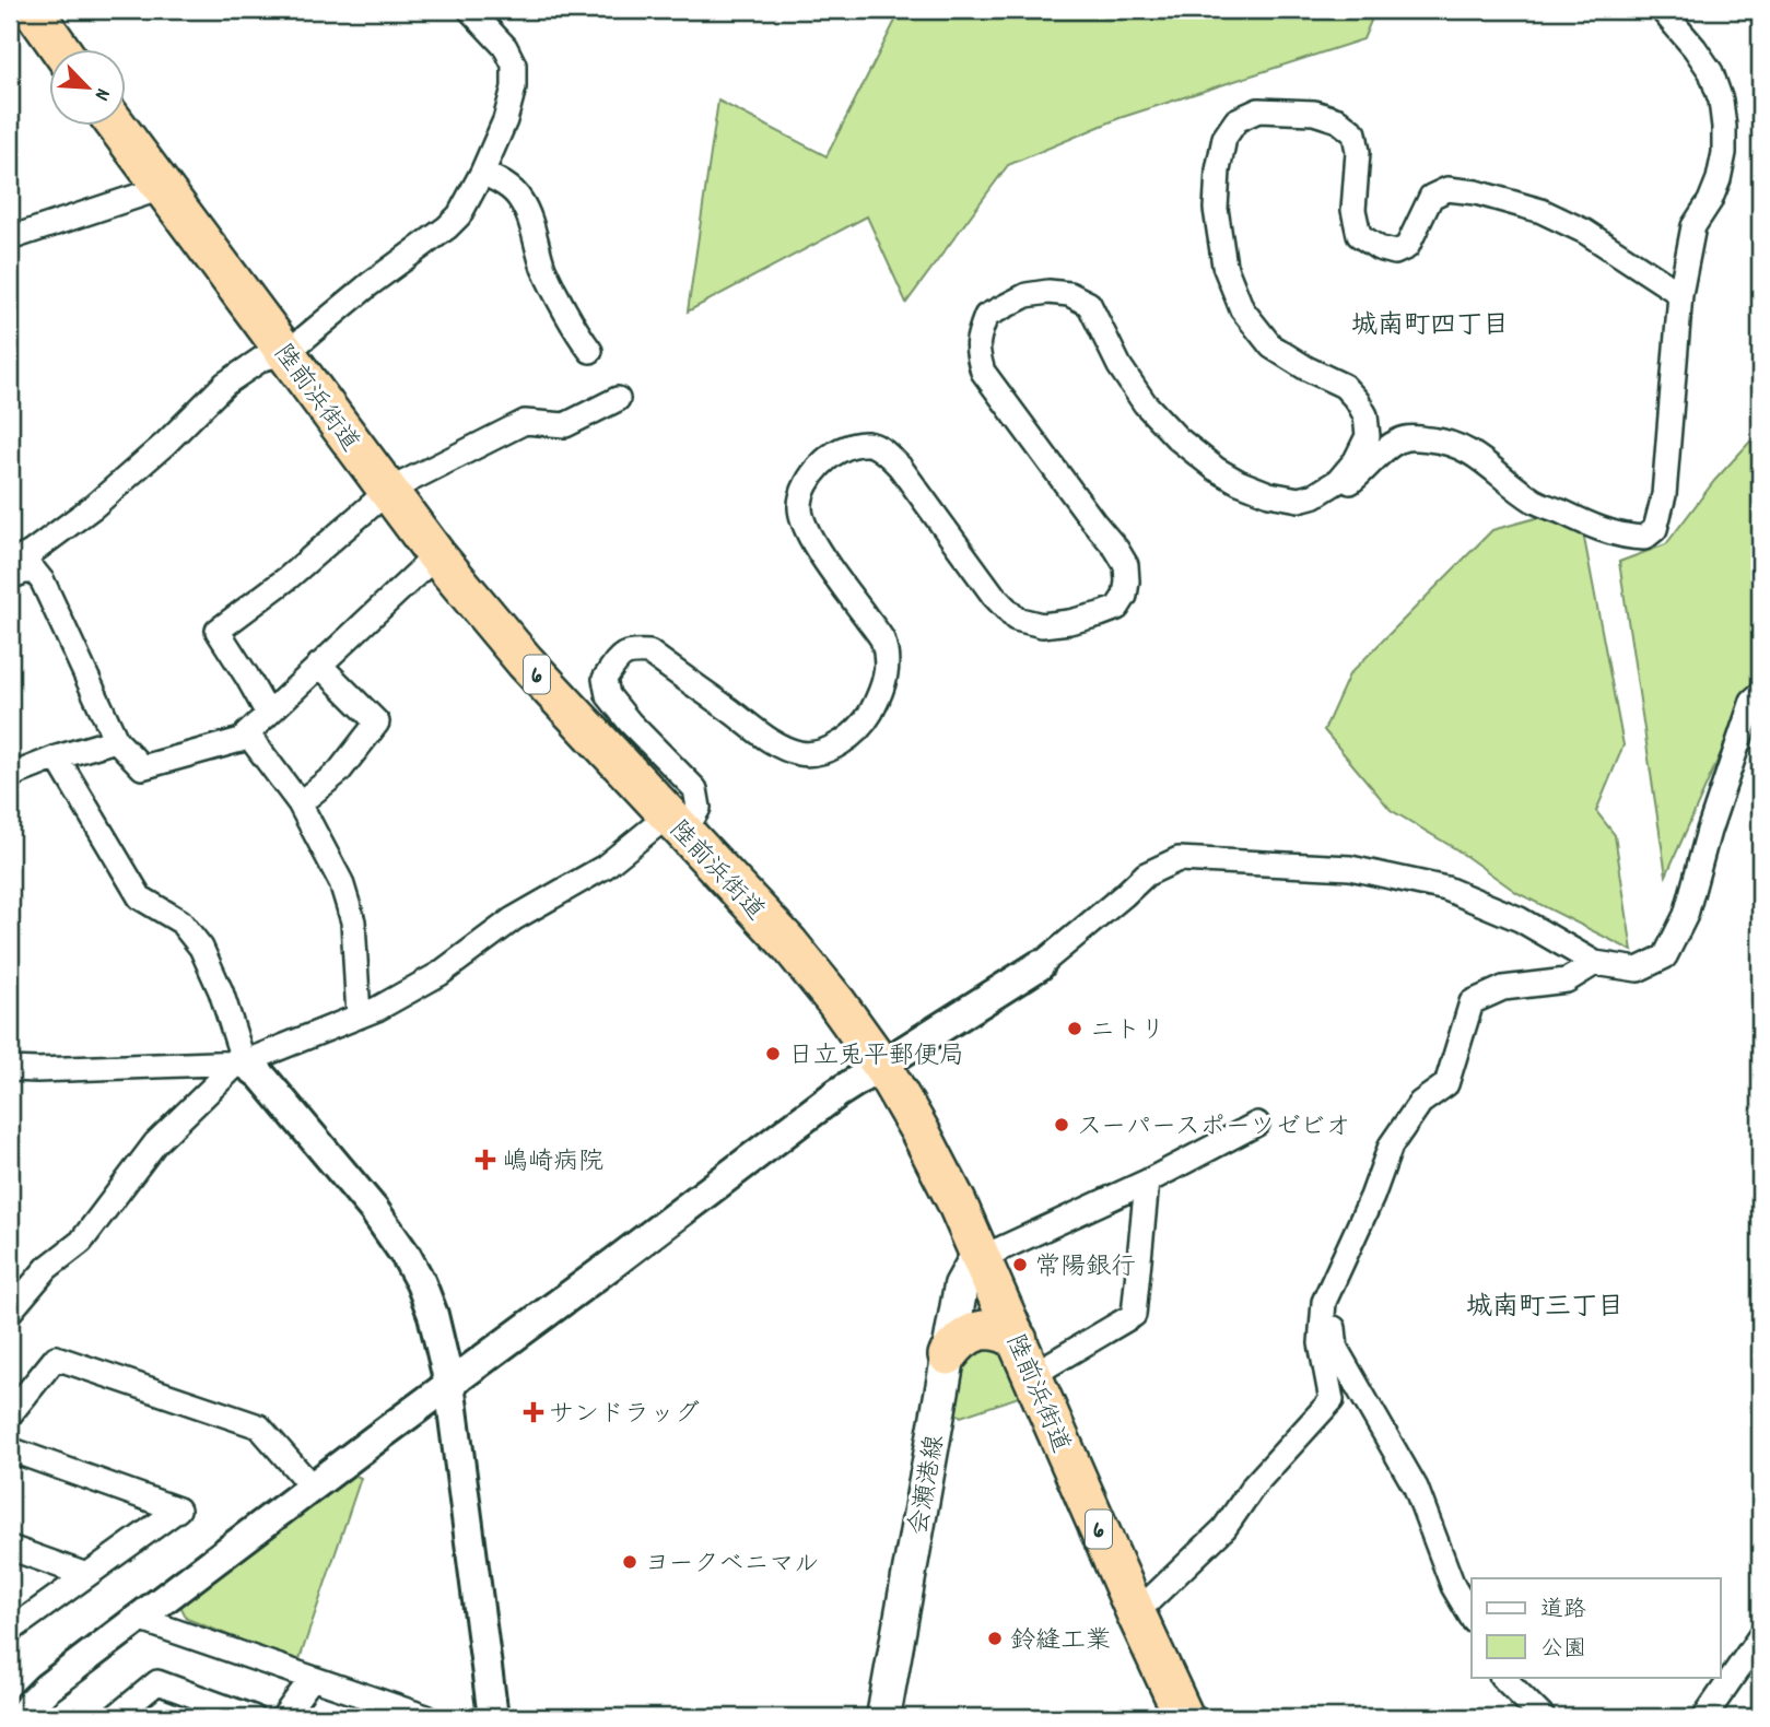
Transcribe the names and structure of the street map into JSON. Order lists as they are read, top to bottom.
{
  "streets": {
    "highway": ["陸前浜街道", "6"],
    "main road": ["会瀬港線"]
  },
  "crossings": [
    ["陸前浜街道", "会瀬港線"]
  ],
  "districts": ["城南町四丁目", "城南町三丁目"],
  "places": {
    "other": [
      "ニトリ",
      "日立兎平郵便局",
      "スーパースポーツゼビオ",
      "常陽銀行",
      "ヨークベニマル",
      "鈴縫工業"
    ],
    "health": ["嶋崎病院", "サンドラッグ"]
  },
  "legend": ["道路", "公園"],
  "north": "bottom right"
}
